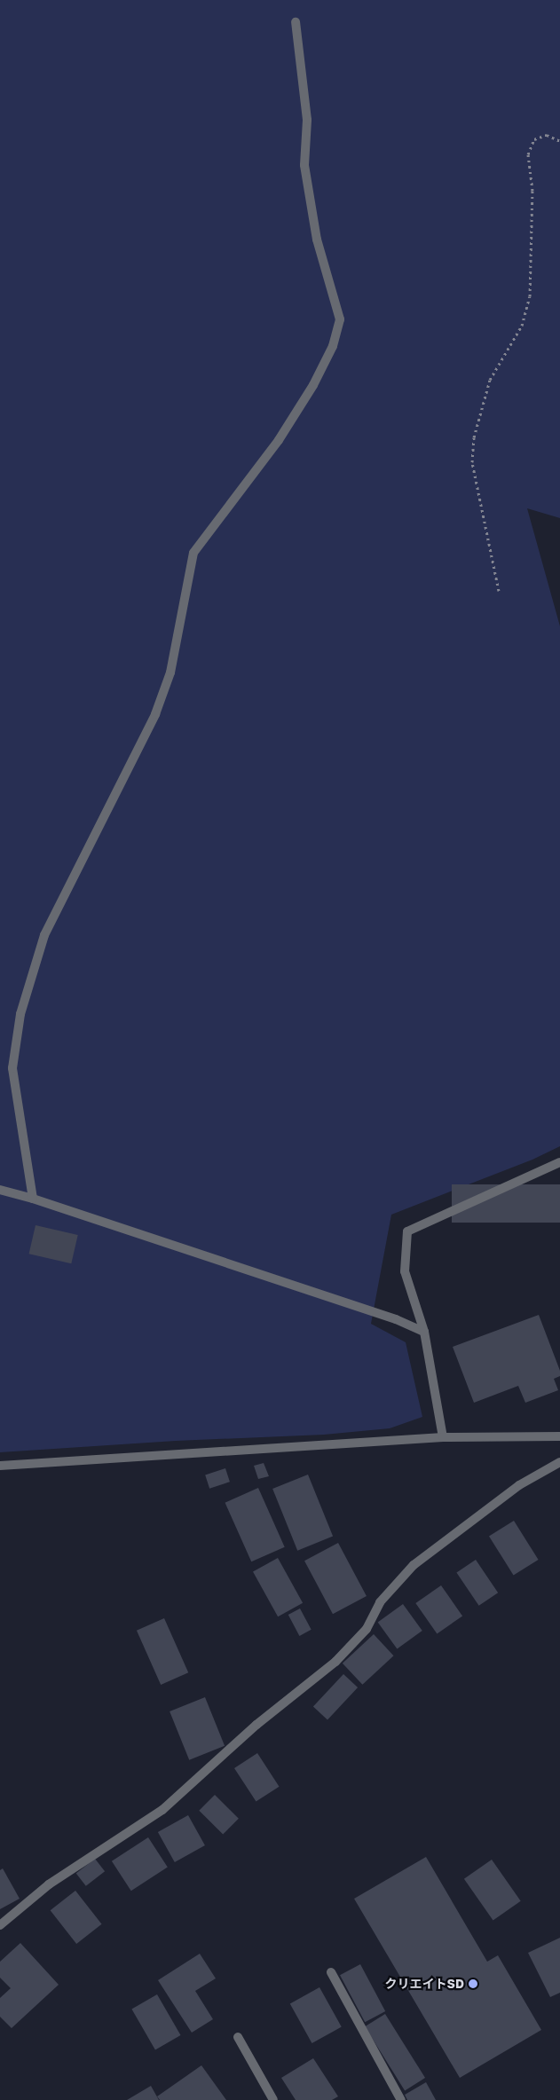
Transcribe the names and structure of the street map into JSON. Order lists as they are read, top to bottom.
{
  "places": ["クリエイトSD"]
}
